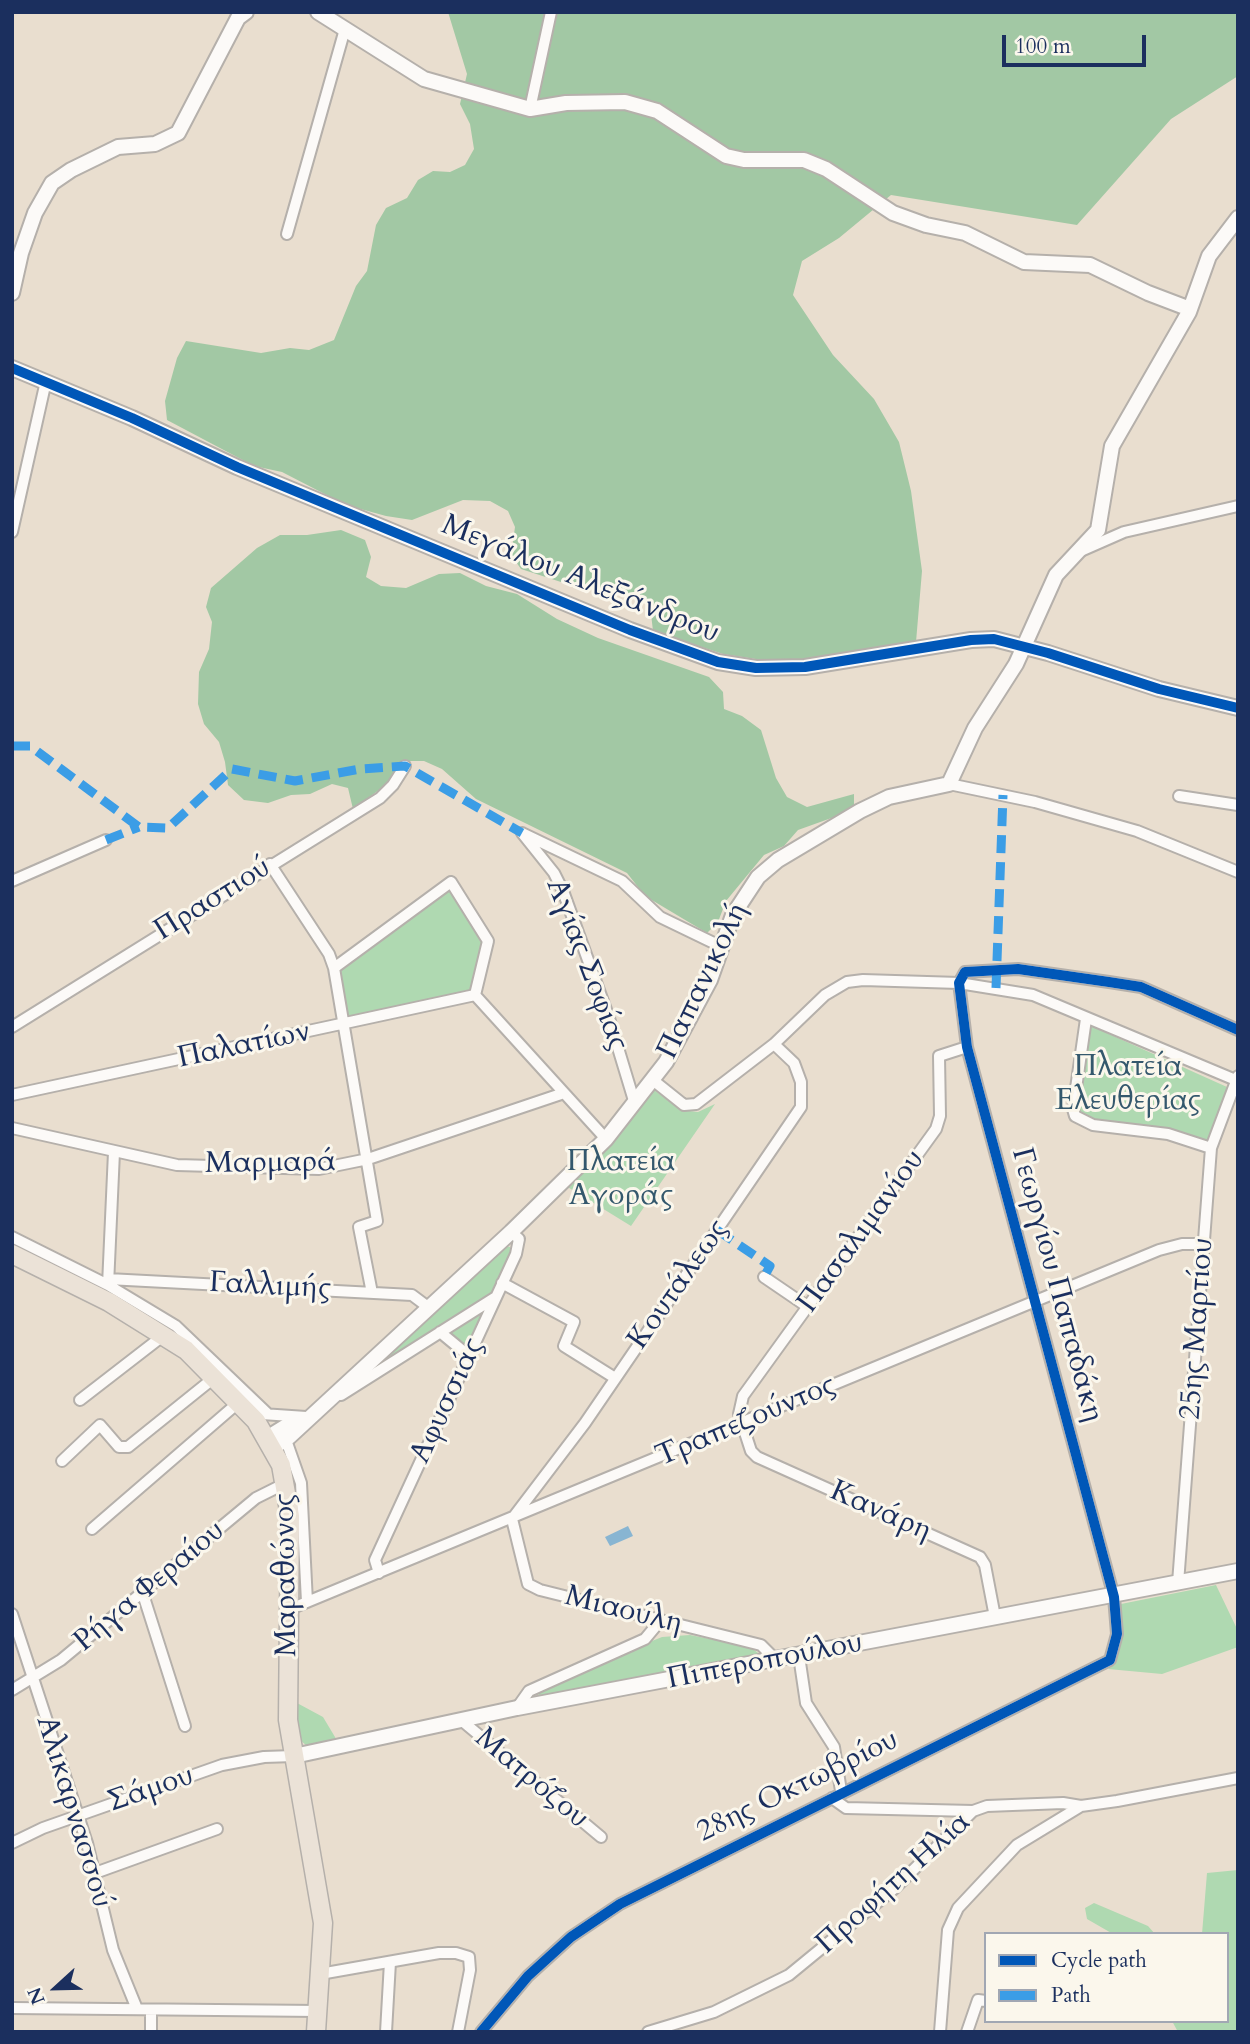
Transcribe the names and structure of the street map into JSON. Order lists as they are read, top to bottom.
{
  "streets": {
    "main road": ["Μαραθώνος"],
    "street": [
      "Μεγάλου Αλεξάνδρου",
      "Πραστιού",
      "Αγίας Σοφίας",
      "Παπανικολή",
      "Παλατίων",
      "Μαρμαρά",
      "Πασαλιμανίου",
      "Κουτάλεως",
      "Γεωργίου Παπαδάκη",
      "Γαλλιμής",
      "25ης Μαρτίου",
      "Αφυσσιάς",
      "Τραπεζούντος",
      "Κανάρη",
      "Ρήγα Φεραίου",
      "Μιαούλη",
      "Πιπεροπούλου",
      "Ματρόζου",
      "28ης Οκτωβρίου",
      "Σάμου",
      "Αλικαρνασσού",
      "Προφήτη Ηλία"
    ]
  },
  "crossings": [
    ["Αγίας Σοφίας", "Παπανικολή"],
    ["Παπανικολή", "Γαλλιμής"],
    ["Παπανικολή", "Αφυσσιάς"],
    ["Παπανικολή", "Μαραθώνος"],
    ["Πασαλιμανίου", "Γεωργίου Παπαδάκη"],
    ["Πασαλιμανίου", "Τραπεζούντος"],
    ["Πασαλιμανίου", "Κανάρη"],
    ["Κουτάλεως", "Τραπεζούντος"],
    ["Κουτάλεως", "Μιαούλη"],
    ["Γεωργίου Παπαδάκη", "Τραπεζούντος"],
    ["Γεωργίου Παπαδάκη", "Πιπεροπούλου"],
    ["Γεωργίου Παπαδάκη", "28ης Οκτωβρίου"],
    ["25ης Μαρτίου", "Τραπεζούντος"],
    ["25ης Μαρτίου", "Πιπεροπούλου"],
    ["Αφυσσιάς", "Τραπεζούντος"],
    ["Τραπεζούντος", "Κανάρη"],
    ["Τραπεζούντος", "Μαραθώνος"],
    ["Τραπεζούντος", "Μιαούλη"],
    ["Κανάρη", "Πιπεροπούλου"],
    ["Μαραθώνος", "Ρήγα Φεραίου"],
    ["Μαραθώνος", "Πιπεροπούλου"],
    ["Μαραθώνος", "Σάμου"],
    ["Ρήγα Φεραίου", "Αλικαρνασσού"],
    ["Μιαούλη", "Πιπεροπούλου"],
    ["Πιπεροπούλου", "Ματρόζου"],
    ["Πιπεροπούλου", "28ης Οκτωβρίου"],
    ["Πιπεροπούλου", "Σάμου"],
    ["Σάμου", "Αλικαρνασσού"]
  ],
  "parks": ["Πλατεία Ελευθερίας", "Πλατεία Αγοράς"],
  "legend": ["Cycle path", "Path"],
  "scale_bar": "100 m",
  "north": "left"
}
